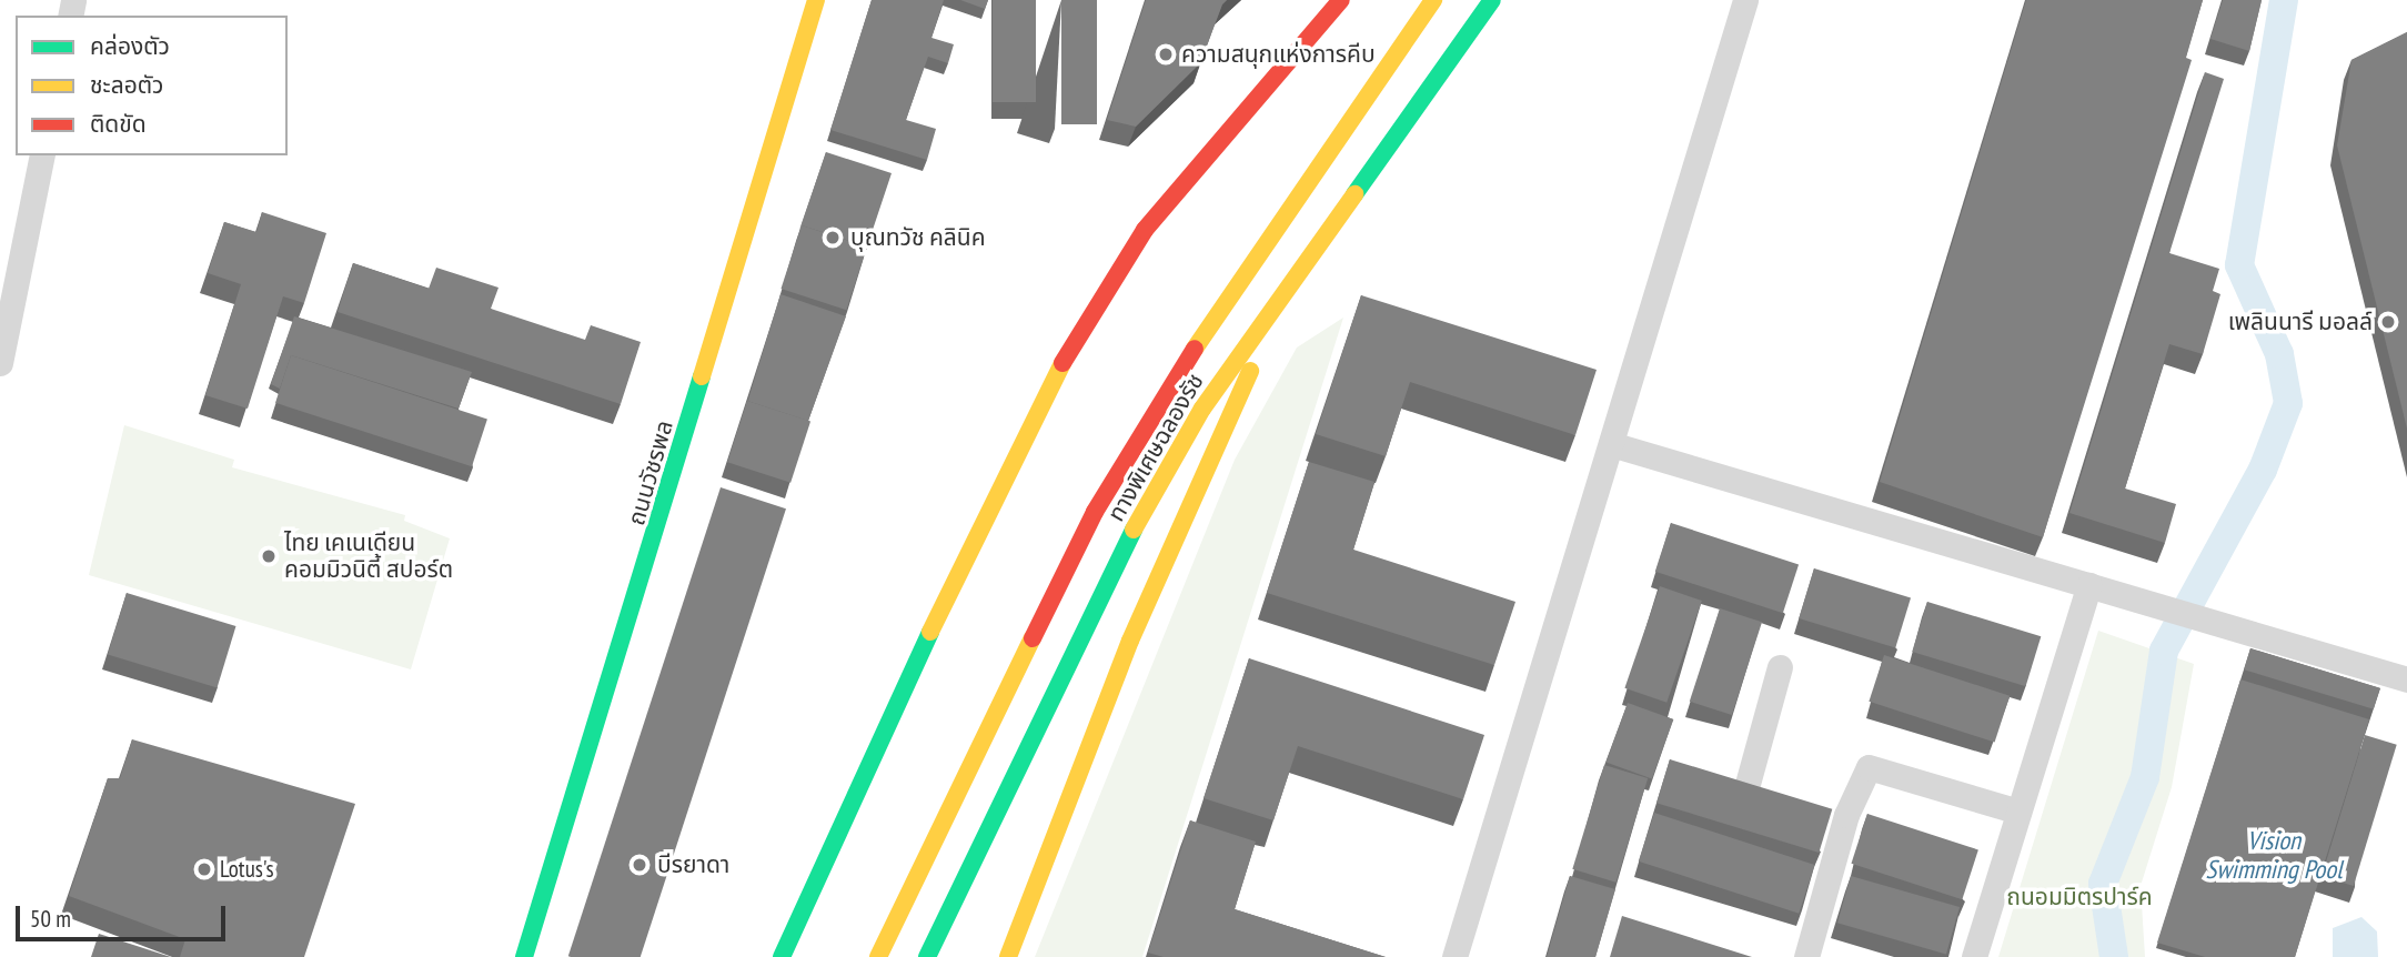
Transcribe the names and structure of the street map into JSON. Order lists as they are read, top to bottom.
{
  "streets": {
    "main road": ["ทางพิเศษฉลองรัช", "ถนนวัชรพล"]
  },
  "water": ["Vision Swimming Pool"],
  "parks": ["ถนอมมิตรปาร์ค"],
  "places": [
    "ความสนุกแห่งการคีบ",
    "บุณทวัช คลินิค",
    "เพลินนารี มอลล์",
    "ไทย เคเนเดียน คอมมิวนิตี้ สปอร์ต",
    "บีรยาดา",
    "Lotus's"
  ],
  "legend": ["คล่องตัว", "ชะลอตัว", "ติดขัด"],
  "scale_bar": "50 m"
}
